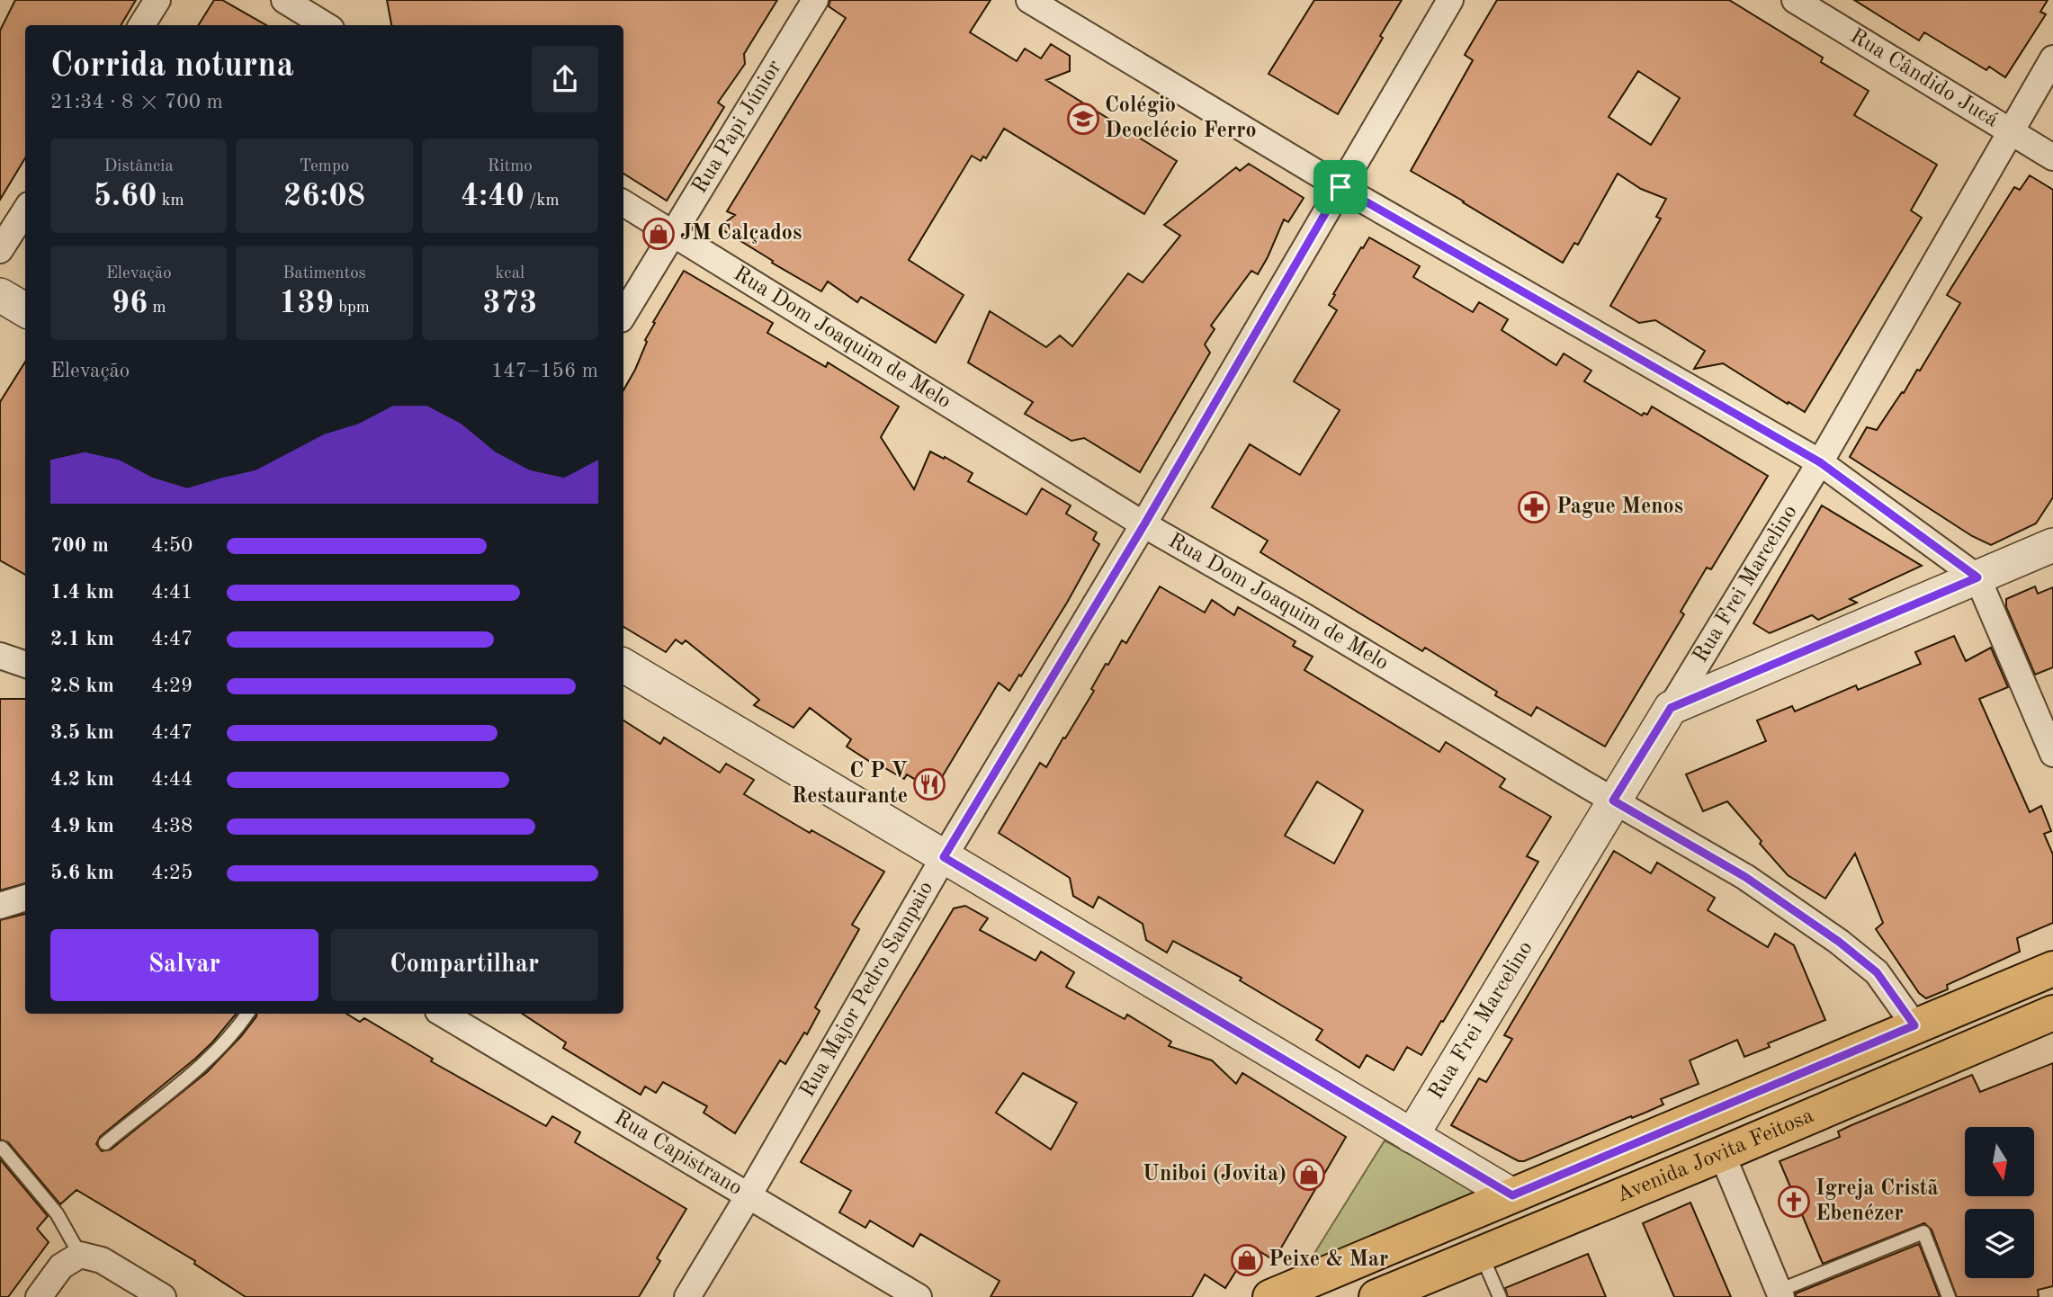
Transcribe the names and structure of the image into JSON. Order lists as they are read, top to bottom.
{
  "streets": {
    "main road": ["Avenida Jovita Feitosa"],
    "street": [
      "Rua Cândido Jucá",
      "Rua Papi Júnior",
      "Rua Dom Joaquim de Melo",
      "Rua Frei Marcelino",
      "Rua Major Pedro Sampaio",
      "Rua Capistrano"
    ]
  },
  "crossings": [
    ["Rua Cândido Jucá", "Rua Frei Marcelino"],
    ["Rua Papi Júnior", "Rua Dom Joaquim de Melo"],
    ["Rua Dom Joaquim de Melo", "Rua Frei Marcelino"],
    ["Rua Dom Joaquim de Melo", "Rua Major Pedro Sampaio"],
    ["Rua Dom Joaquim de Melo", "Avenida Jovita Feitosa"],
    ["Rua Major Pedro Sampaio", "Rua Capistrano"]
  ],
  "places": {
    "school or university": ["Colégio Deoclécio Ferro"],
    "shop": ["JM Calçados", "Uniboi (Jovita)", "Peixe & Mar"],
    "pharmacy": ["Pague Menos"],
    "restaurant": ["C P V Restaurante"],
    "church": ["Igreja Cristã Ebenézer"]
  },
  "north": "bottom",
  "page": {
    "heading": ["Corrida noturna", "21:34 · 8 × 700 m"],
    "stats": [
      ["Distância", "5.60 km"],
      ["Tempo", "26:08"],
      ["Ritmo", "4:40 /km"],
      ["Elevação", "96 m"],
      ["Batimentos", "139 bpm"],
      ["kcal", "373"]
    ],
    "chart": ["Elevação", "147–156 m"],
    "list": [
      {
        "name": "700 m",
        "note": "4:50"
      },
      {
        "name": "1.4 km",
        "note": "4:41"
      },
      {
        "name": "2.1 km",
        "note": "4:47"
      },
      {
        "name": "2.8 km",
        "note": "4:29"
      },
      {
        "name": "3.5 km",
        "note": "4:47"
      },
      {
        "name": "4.2 km",
        "note": "4:44"
      },
      {
        "name": "4.9 km",
        "note": "4:38"
      },
      {
        "name": "5.6 km",
        "note": "4:25"
      }
    ],
    "buttons": ["Salvar", "Compartilhar"]
  }
}
